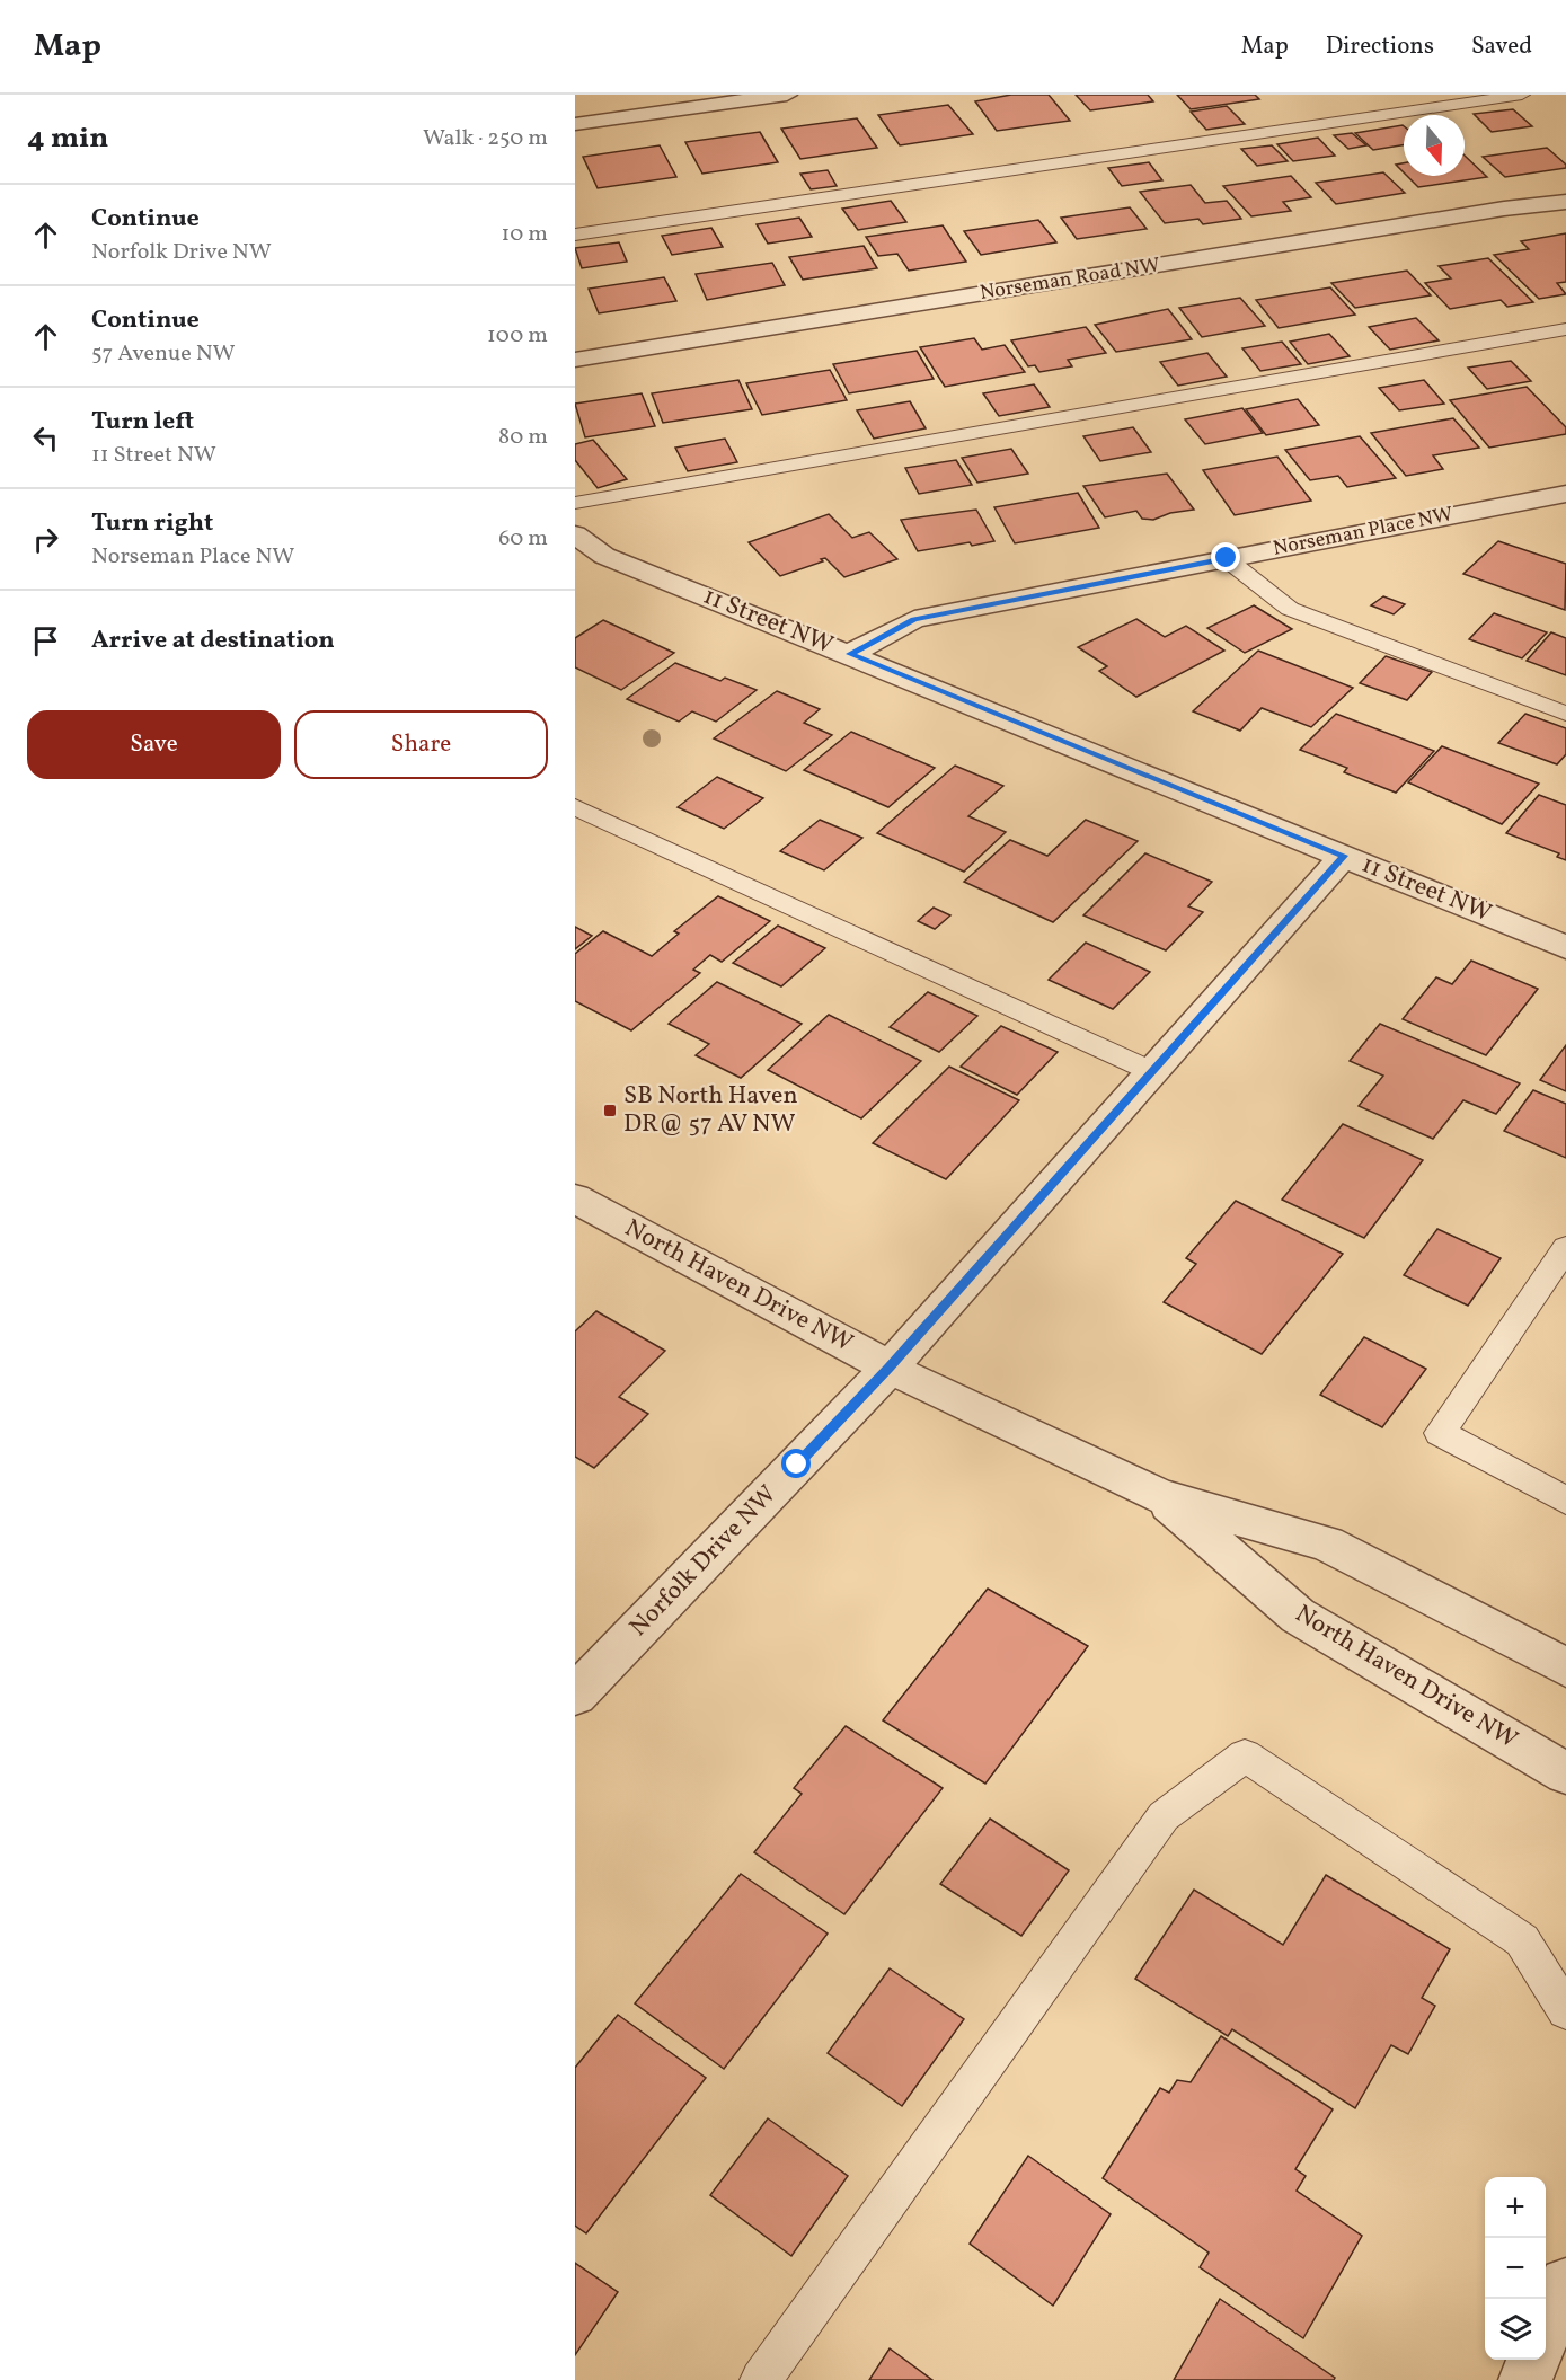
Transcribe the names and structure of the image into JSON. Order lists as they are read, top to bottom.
{
  "streets": {
    "street": [
      "Norseman Road NW",
      "Norseman Place NW",
      "11 Street NW",
      "North Haven Drive NW",
      "Norfolk Drive NW"
    ]
  },
  "crossings": [
    ["Norseman Place NW", "11 Street NW"],
    ["11 Street NW", "Norfolk Drive NW"],
    ["North Haven Drive NW", "Norfolk Drive NW"]
  ],
  "places": {
    "transit": ["SB North Haven DR@ 57 AV NW"]
  },
  "north": "bottom",
  "page": {
    "header": "Map",
    "nav": ["Map", "Directions", "Saved"],
    "heading": ["4 min", "Walk · 250 m"],
    "list": [
      ["Continue", "Norfolk Drive NW", "10 m"],
      ["Continue", "57 Avenue NW", "100 m"],
      ["Turn left", "11 Street NW", "80 m"],
      ["Turn right", "Norseman Place NW", "60 m"],
      "Arrive at destination"
    ],
    "buttons": ["Save", "Share"],
    "map_buttons": ["+", "−"]
  }
}
